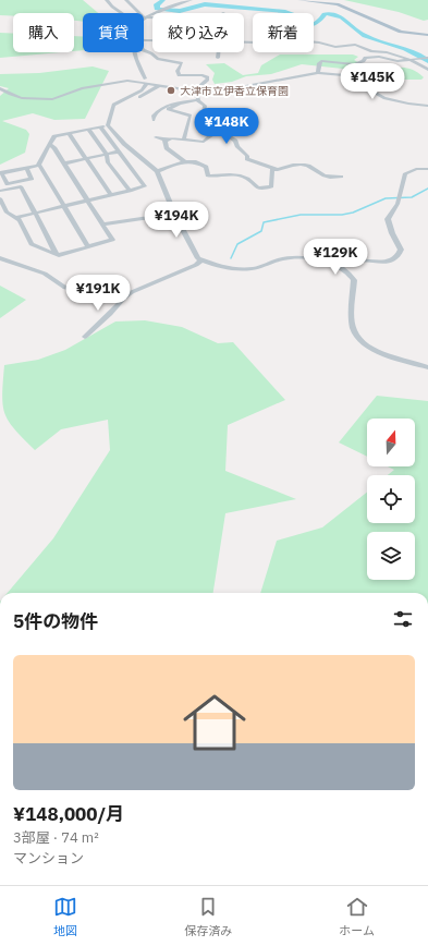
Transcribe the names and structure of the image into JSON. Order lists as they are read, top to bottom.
{
  "places": ["大津市立伊香立保育園"],
  "north": "top",
  "page": {
    "chip": [
      "購入",
      "賃貸",
      "絞り込み",
      "新着"
    ],
    "price": [
      "¥145K",
      "¥148K",
      "¥194K",
      "¥129K",
      "¥191K"
    ],
    "heading": "5件の物件",
    "list": [
      {
        "name": "¥148,000/月",
        "note": "3部屋 · 74 m² · マンション"
      }
    ],
    "tabs": ["地図", "保存済み", "ホーム"]
  }
}
